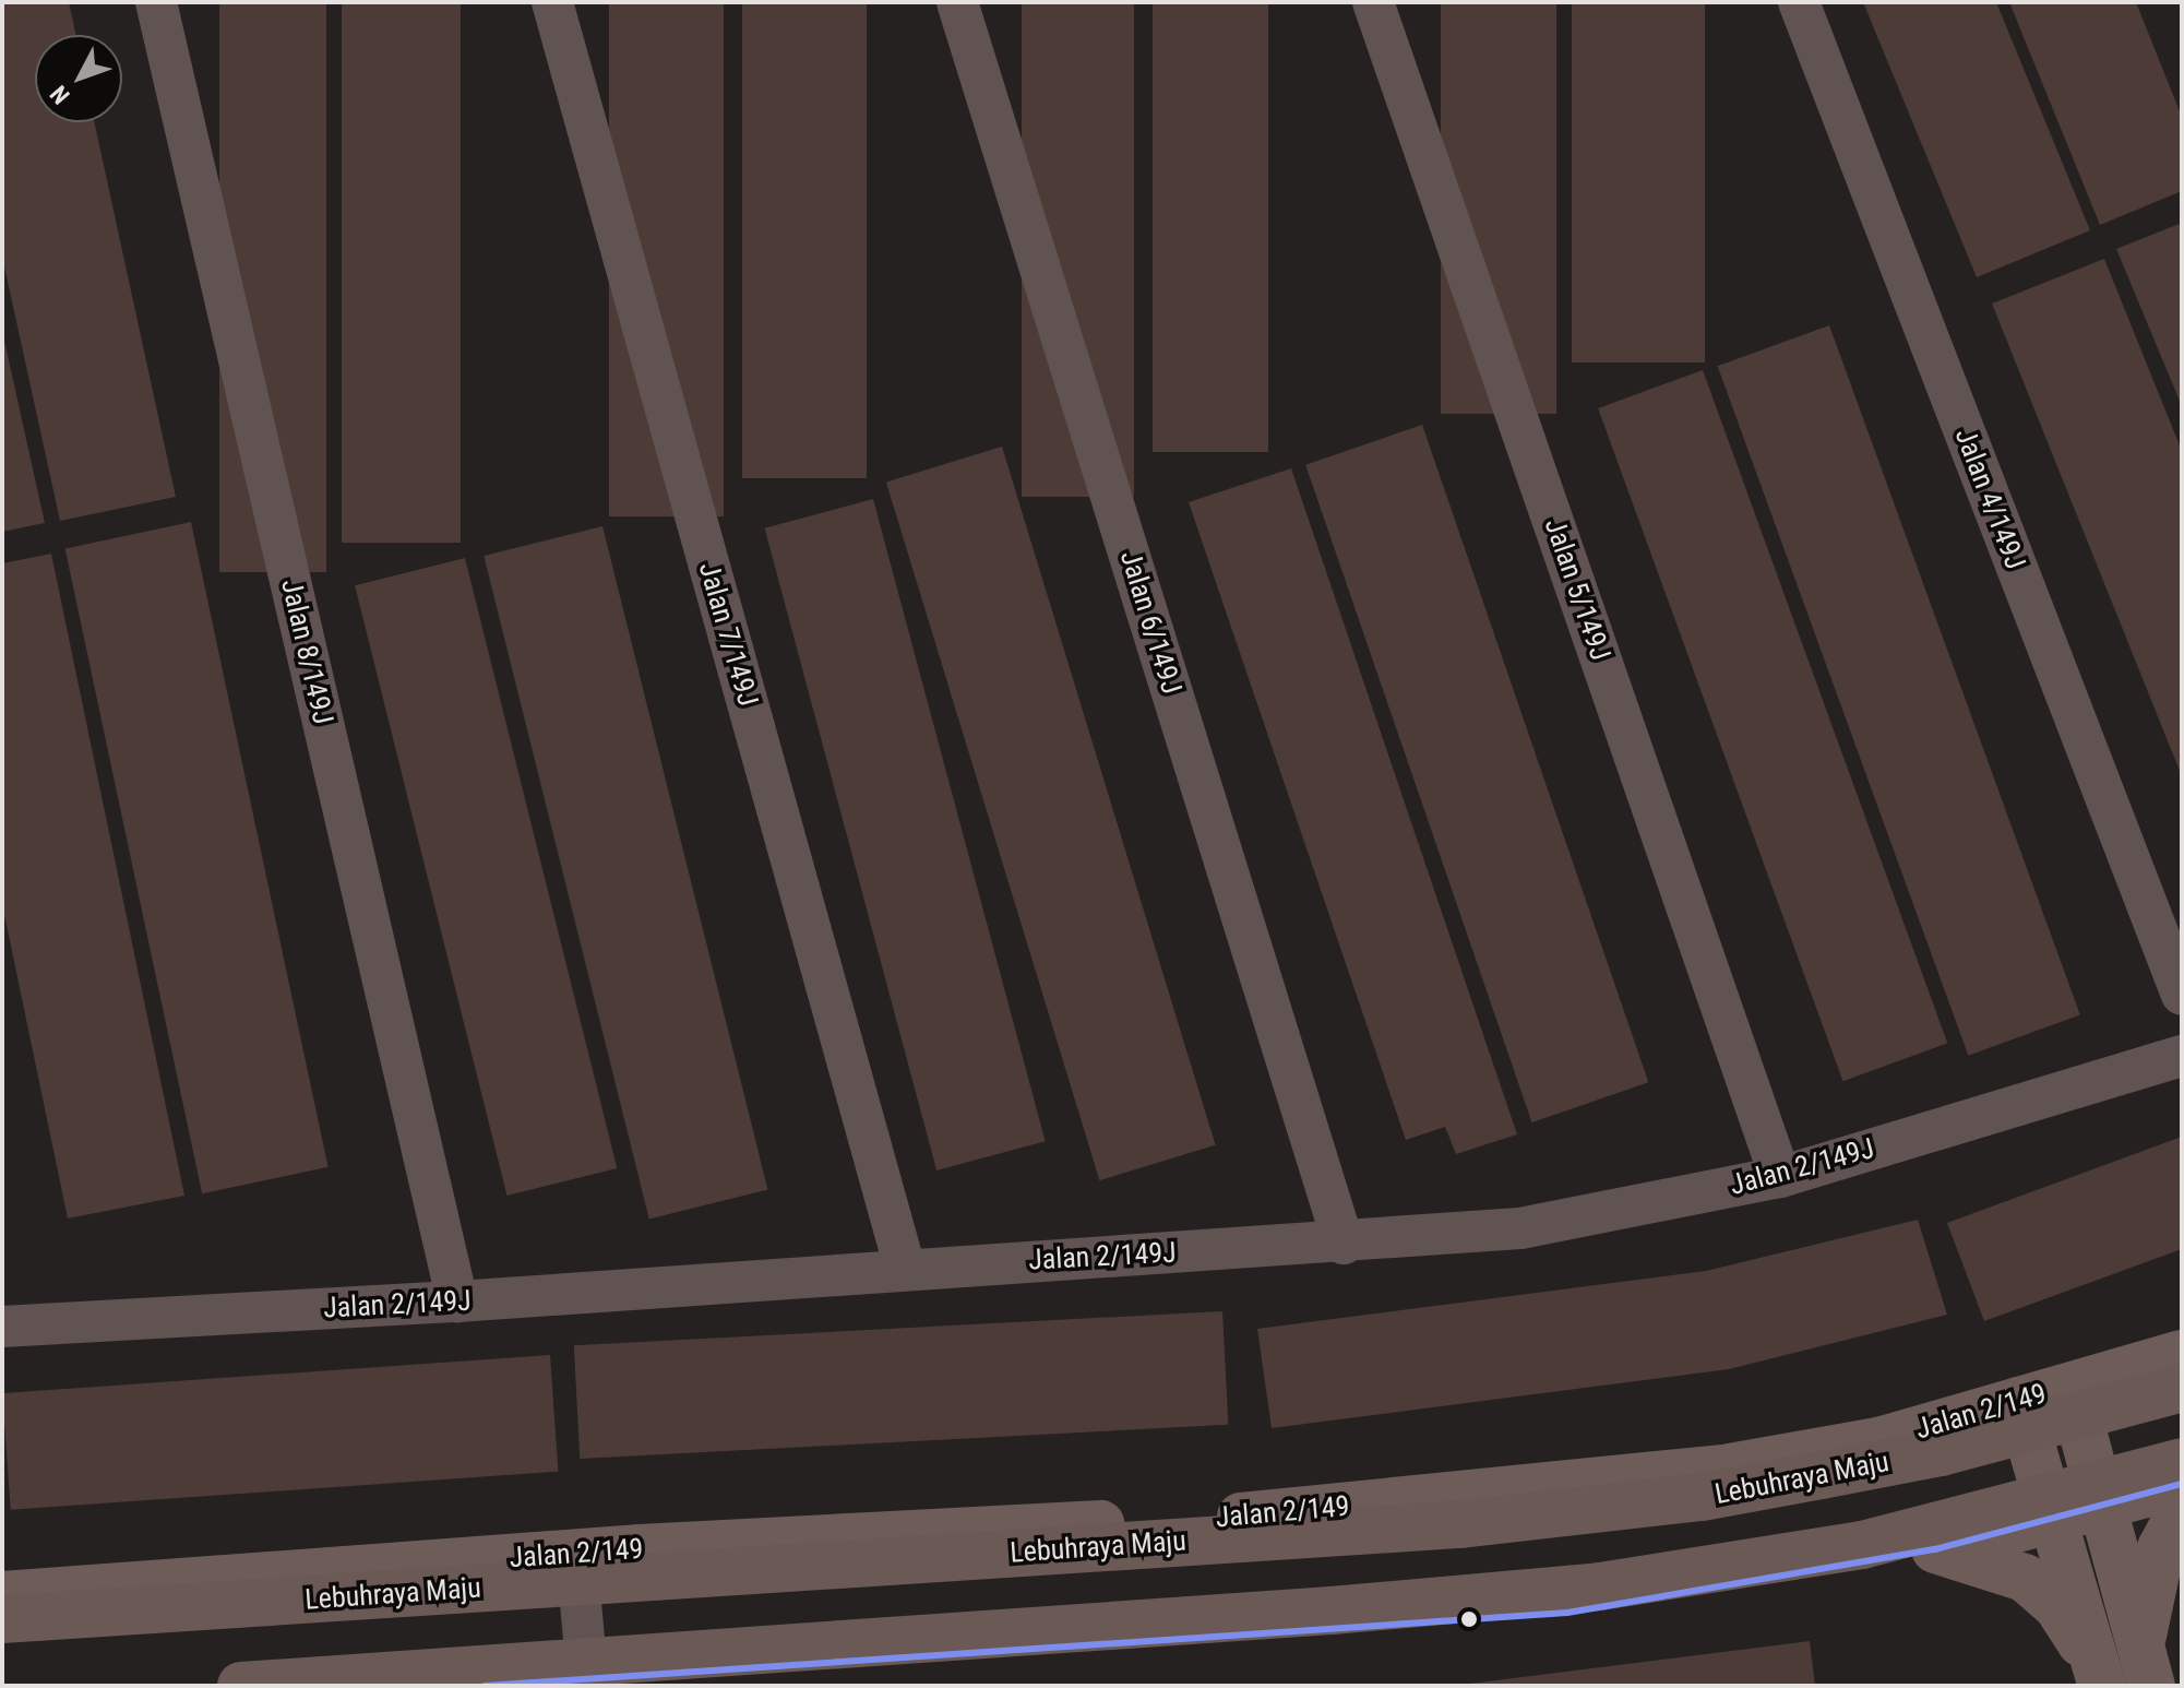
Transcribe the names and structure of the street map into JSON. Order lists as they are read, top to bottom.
{
  "streets": {
    "highway": ["Lebuhraya Maju"],
    "main road": ["Jalan 2/149"],
    "street": [
      "Jalan 4/149J",
      "Jalan 5/149J",
      "Jalan 6/149J",
      "Jalan 7/149J",
      "Jalan 8/149J",
      "Jalan 2/149J"
    ]
  },
  "crossings": [
    ["Jalan 5/149J", "Jalan 2/149J"],
    ["Jalan 6/149J", "Jalan 2/149J"],
    ["Jalan 7/149J", "Jalan 2/149J"],
    ["Jalan 8/149J", "Jalan 2/149J"]
  ],
  "north": "bottom left"
}
